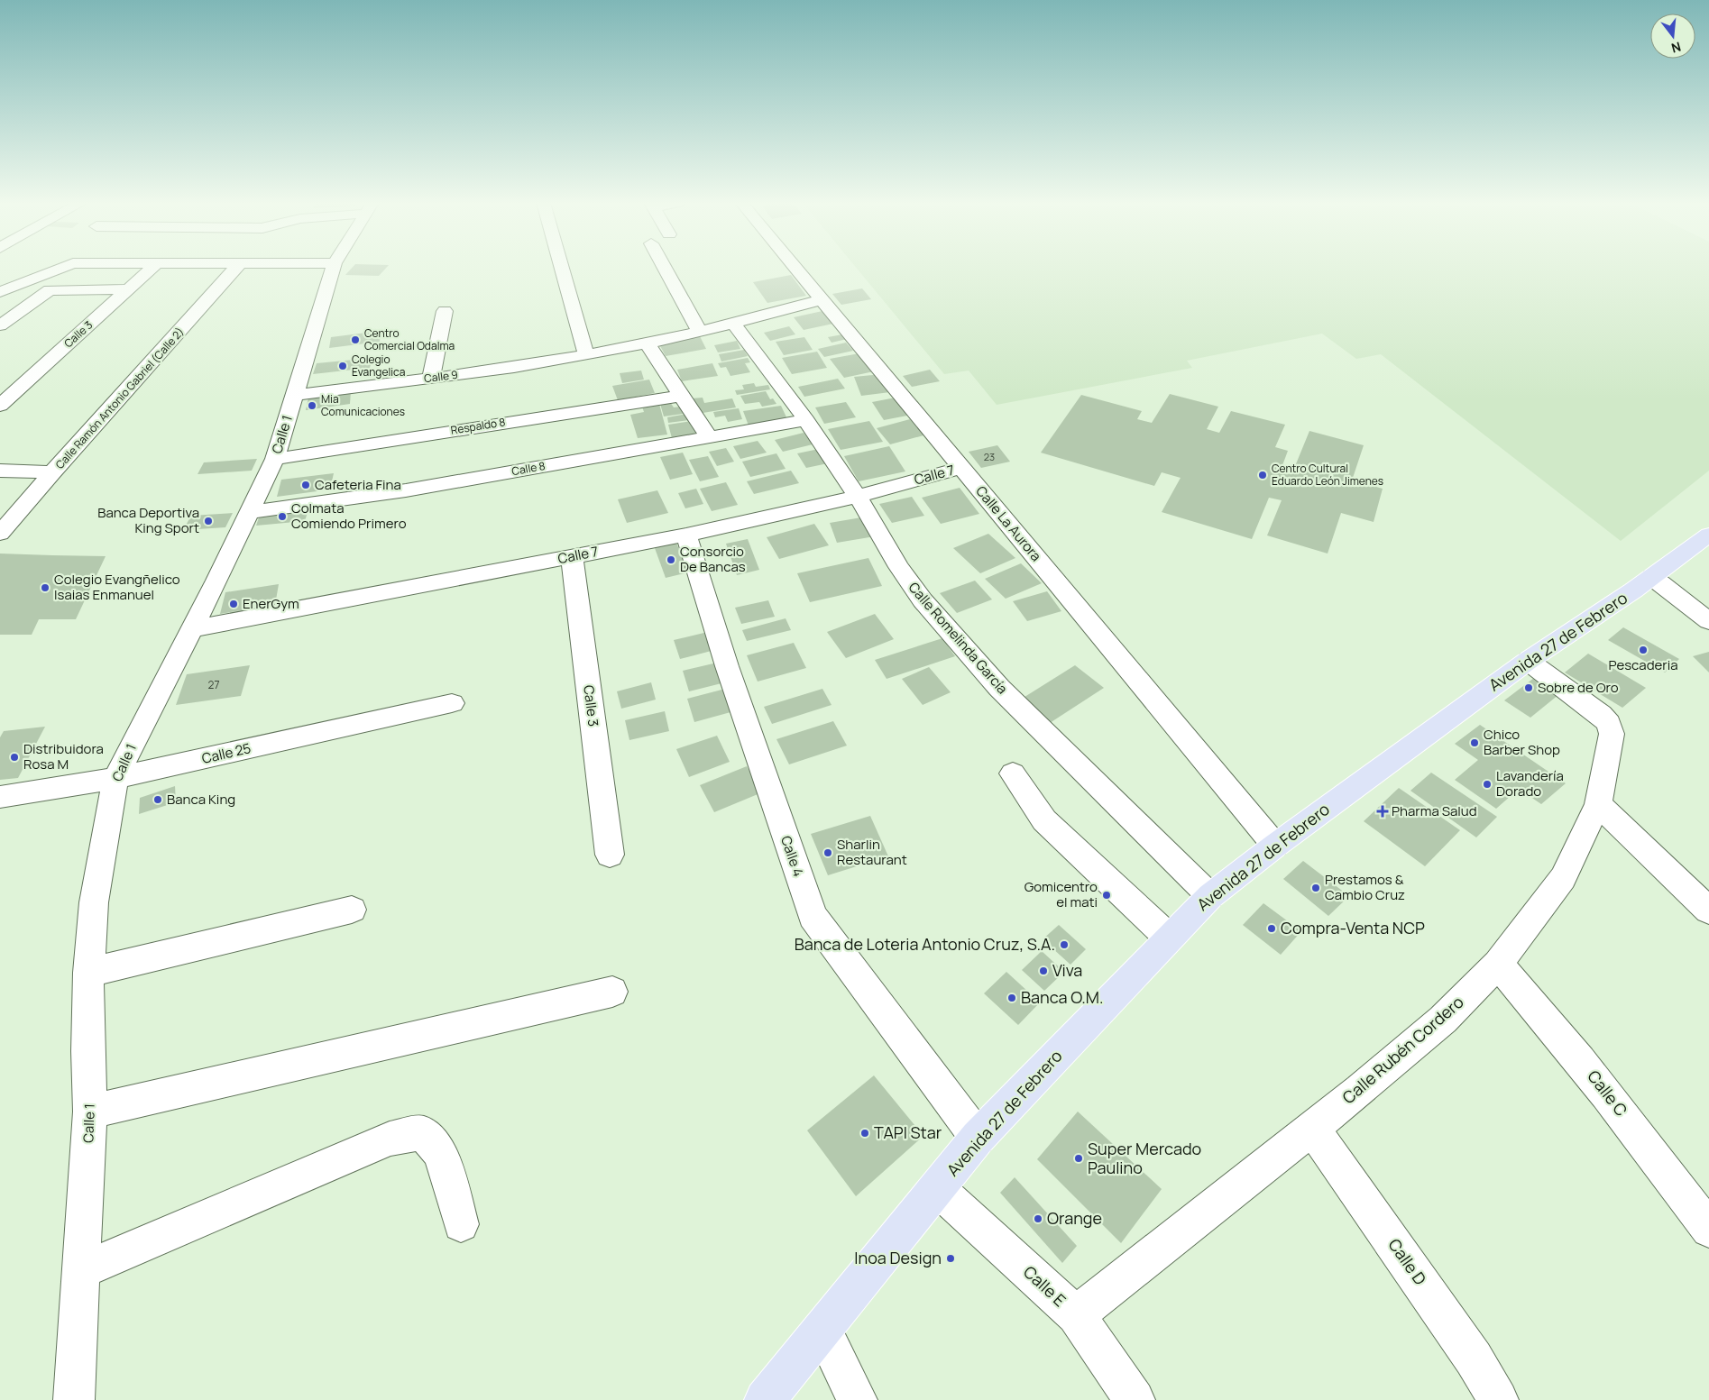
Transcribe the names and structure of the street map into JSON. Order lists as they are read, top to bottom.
{
  "streets": {
    "main road": ["Avenida 27 de Febrero"],
    "street": [
      "Calle 3",
      "Calle 9",
      "Calle Ramón Antonio Gabriel (Calle 2)",
      "Respaldo 8",
      "Calle 1",
      "Calle 8",
      "Calle 7",
      "Calle La Aurora",
      "Calle Romelinda García",
      "Calle 25",
      "Calle 4",
      "Calle Rubén Cordero",
      "Calle C",
      "Calle D",
      "Calle E"
    ]
  },
  "crossings": [
    ["Calle 3", "Calle 7"],
    ["Calle 9", "Calle 1"],
    ["Respaldo 8", "Calle 1"],
    ["Calle 1", "Calle 8"],
    ["Calle 1", "Calle 7"],
    ["Calle 1", "Calle 25"],
    ["Calle 8", "Calle Romelinda García"],
    ["Calle 7", "Calle La Aurora"],
    ["Calle 7", "Calle Romelinda García"],
    ["Calle 7", "Calle 4"],
    ["Calle La Aurora", "Avenida 27 de Febrero"],
    ["Calle Romelinda García", "Avenida 27 de Febrero"],
    ["Avenida 27 de Febrero", "Calle 4"],
    ["Avenida 27 de Febrero", "Calle Rubén Cordero"],
    ["Avenida 27 de Febrero", "Calle E"],
    ["Calle Rubén Cordero", "Calle C"],
    ["Calle Rubén Cordero", "Calle D"],
    ["Calle Rubén Cordero", "Calle E"]
  ],
  "places": {
    "other": [
      "Centro Comercial Odalma",
      "Colegio Evangelica",
      "Mia Comunicaciones",
      "Centro Cultural Eduardo León Jimenes",
      "Cafeteria Fina",
      "Colmata Comiendo Primero",
      "Banca Deportiva King Sport",
      "Consorcio De Bancas",
      "Colegio Evangñelico Isaias Enmanuel",
      "EnerGym",
      "Pescaderia",
      "Sobre de Oro",
      "Chico Barber Shop",
      "Distribuidora Rosa M",
      "Lavandería Dorado",
      "Banca King",
      "Sharlin Restaurant",
      "Prestamos & Cambio Cruz",
      "Gomicentro el mati",
      "Compra-Venta NCP",
      "Banca de Loteria Antonio Cruz, S.A.",
      "Viva",
      "Banca O.M.",
      "TAPI Star",
      "Super Mercado Paulino",
      "Orange",
      "Inoa Design"
    ],
    "health": ["Pharma Salud"]
  },
  "house_numbers": ["23", "27"],
  "north": "bottom"
}
